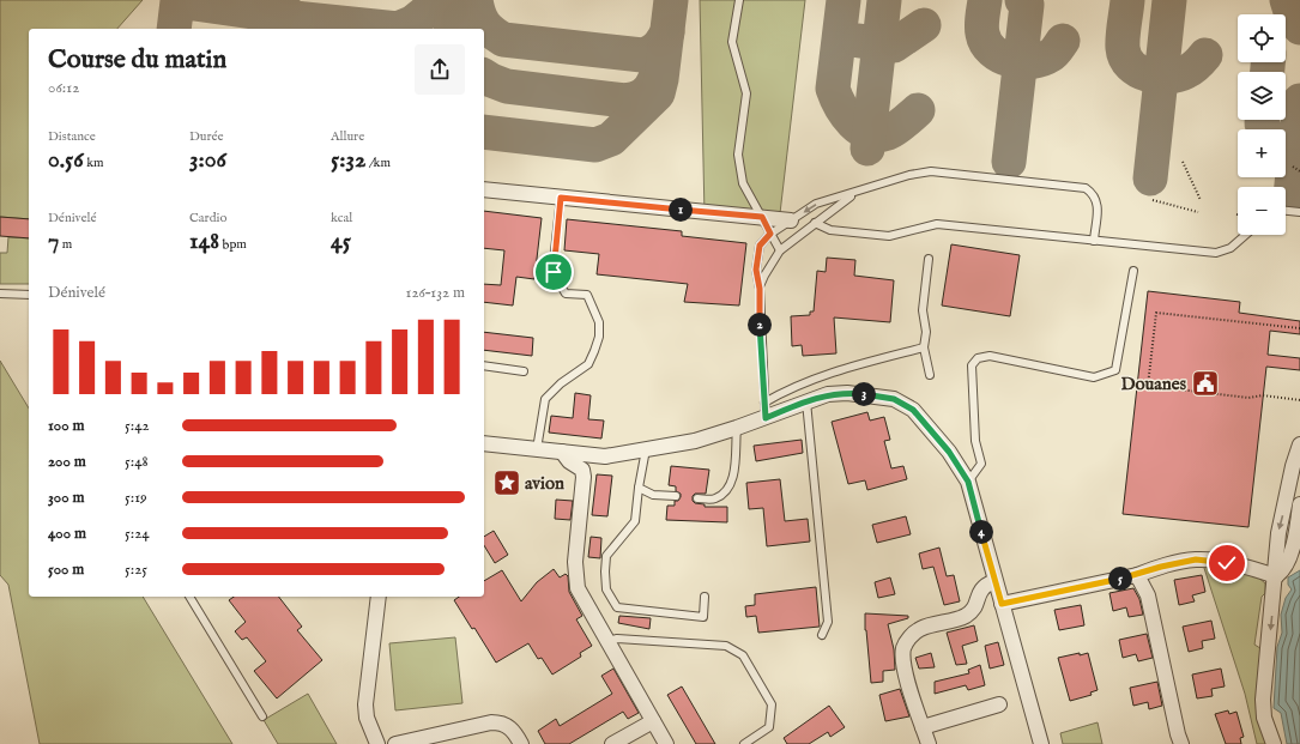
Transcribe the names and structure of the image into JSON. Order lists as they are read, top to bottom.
{
  "places": {
    "public building": ["Douanes"],
    "place": ["avion"]
  },
  "page": {
    "map_buttons": ["+", "−"],
    "heading": ["Course du matin", "06:12"],
    "stats": [
      ["Distance", "0.56 km"],
      ["Durée", "3:06"],
      ["Allure", "5:32 /km"],
      ["Dénivelé", "7 m"],
      ["Cardio", "148 bpm"],
      ["kcal", "45"]
    ],
    "pins": [
      "1",
      "2",
      "3",
      "4",
      "5"
    ],
    "chart": ["Dénivelé", "126–132 m"],
    "list": [
      {
        "name": "100 m",
        "note": "5:42"
      },
      {
        "name": "200 m",
        "note": "5:48"
      },
      {
        "name": "300 m",
        "note": "5:19"
      },
      {
        "name": "400 m",
        "note": "5:24"
      },
      {
        "name": "500 m",
        "note": "5:25"
      }
    ]
  }
}
